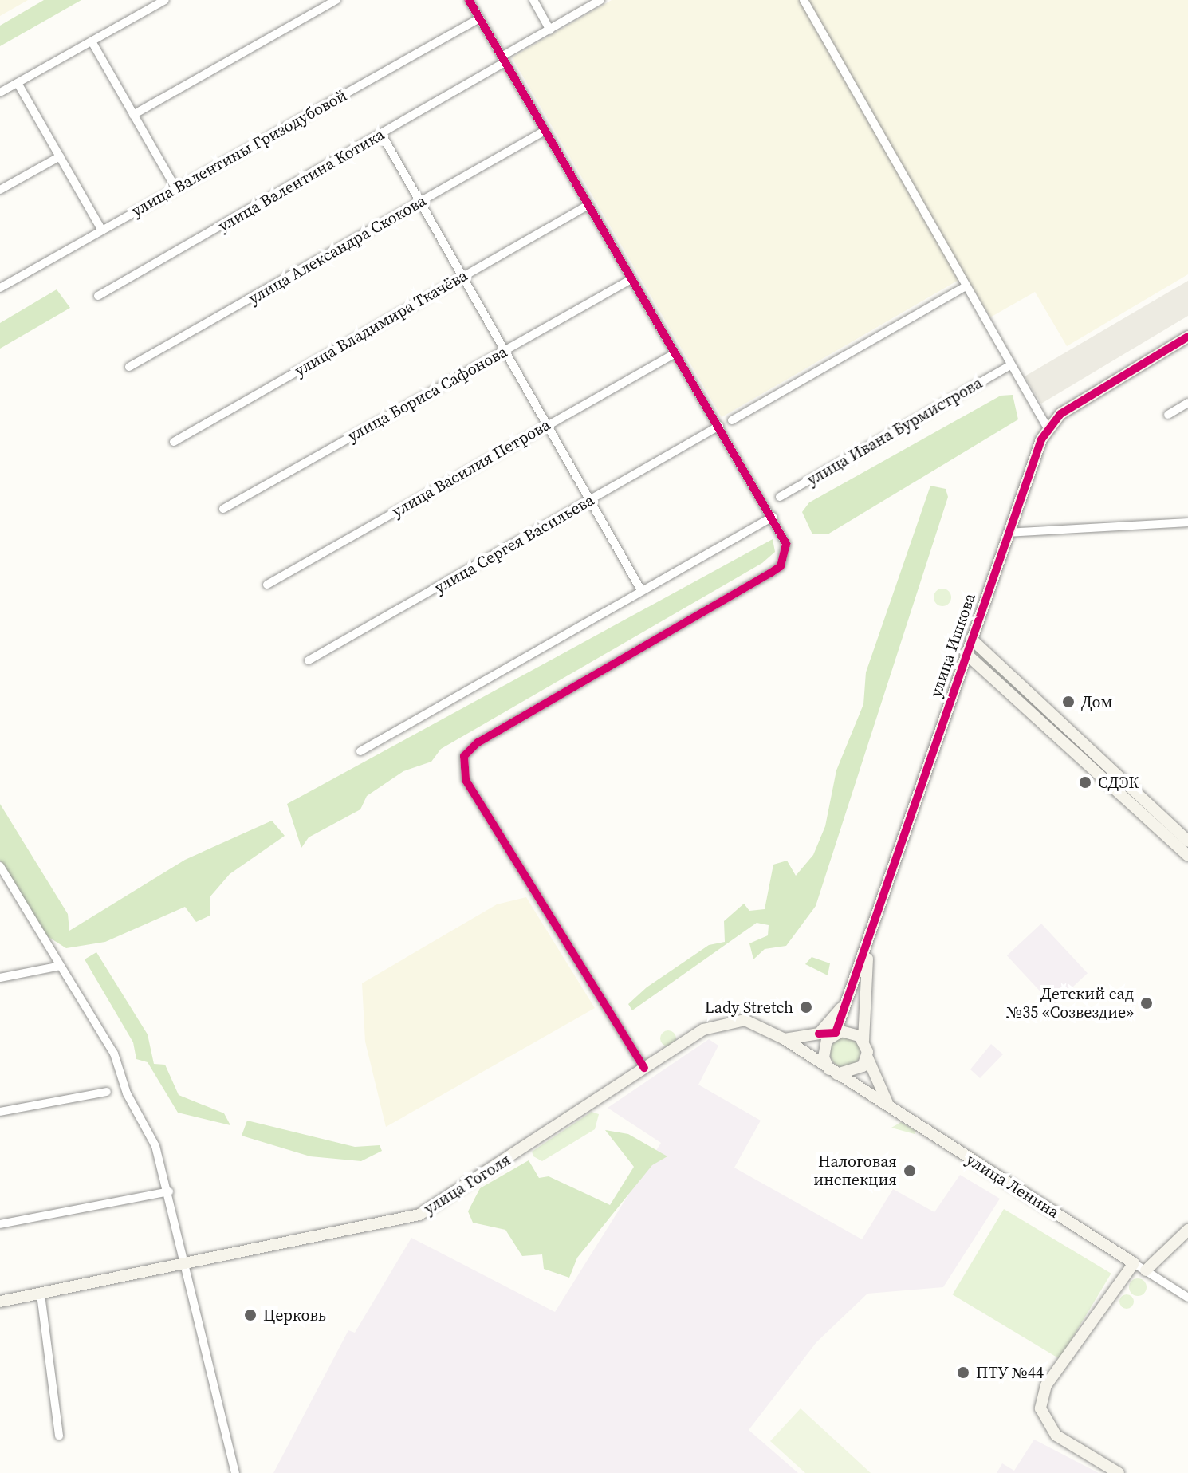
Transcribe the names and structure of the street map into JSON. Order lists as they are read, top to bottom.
{
  "streets": {
    "street": [
      "улица Валентины Гризодубовой",
      "улица Валентина Котика",
      "улица Александра Скокова",
      "улица Владимира Ткачёва",
      "улица Бориса Сафонова",
      "улица Ивана Бурмистрова",
      "улица Василия Петрова",
      "улица Сергея Васильева",
      "улица Ишкова",
      "улица Гоголя",
      "улица Ленина"
    ]
  },
  "crossings": [
    ["улица Ишкова", "улица Гоголя"],
    ["улица Ишкова", "улица Ленина"],
    ["улица Гоголя", "улица Ленина"]
  ],
  "places": [
    "Дом",
    "СДЭК",
    "Детский сад №35 «Созвездие»",
    "Lady Stretch",
    "Налоговая инспекция",
    "Церковь",
    "ПТУ №44"
  ]
}
